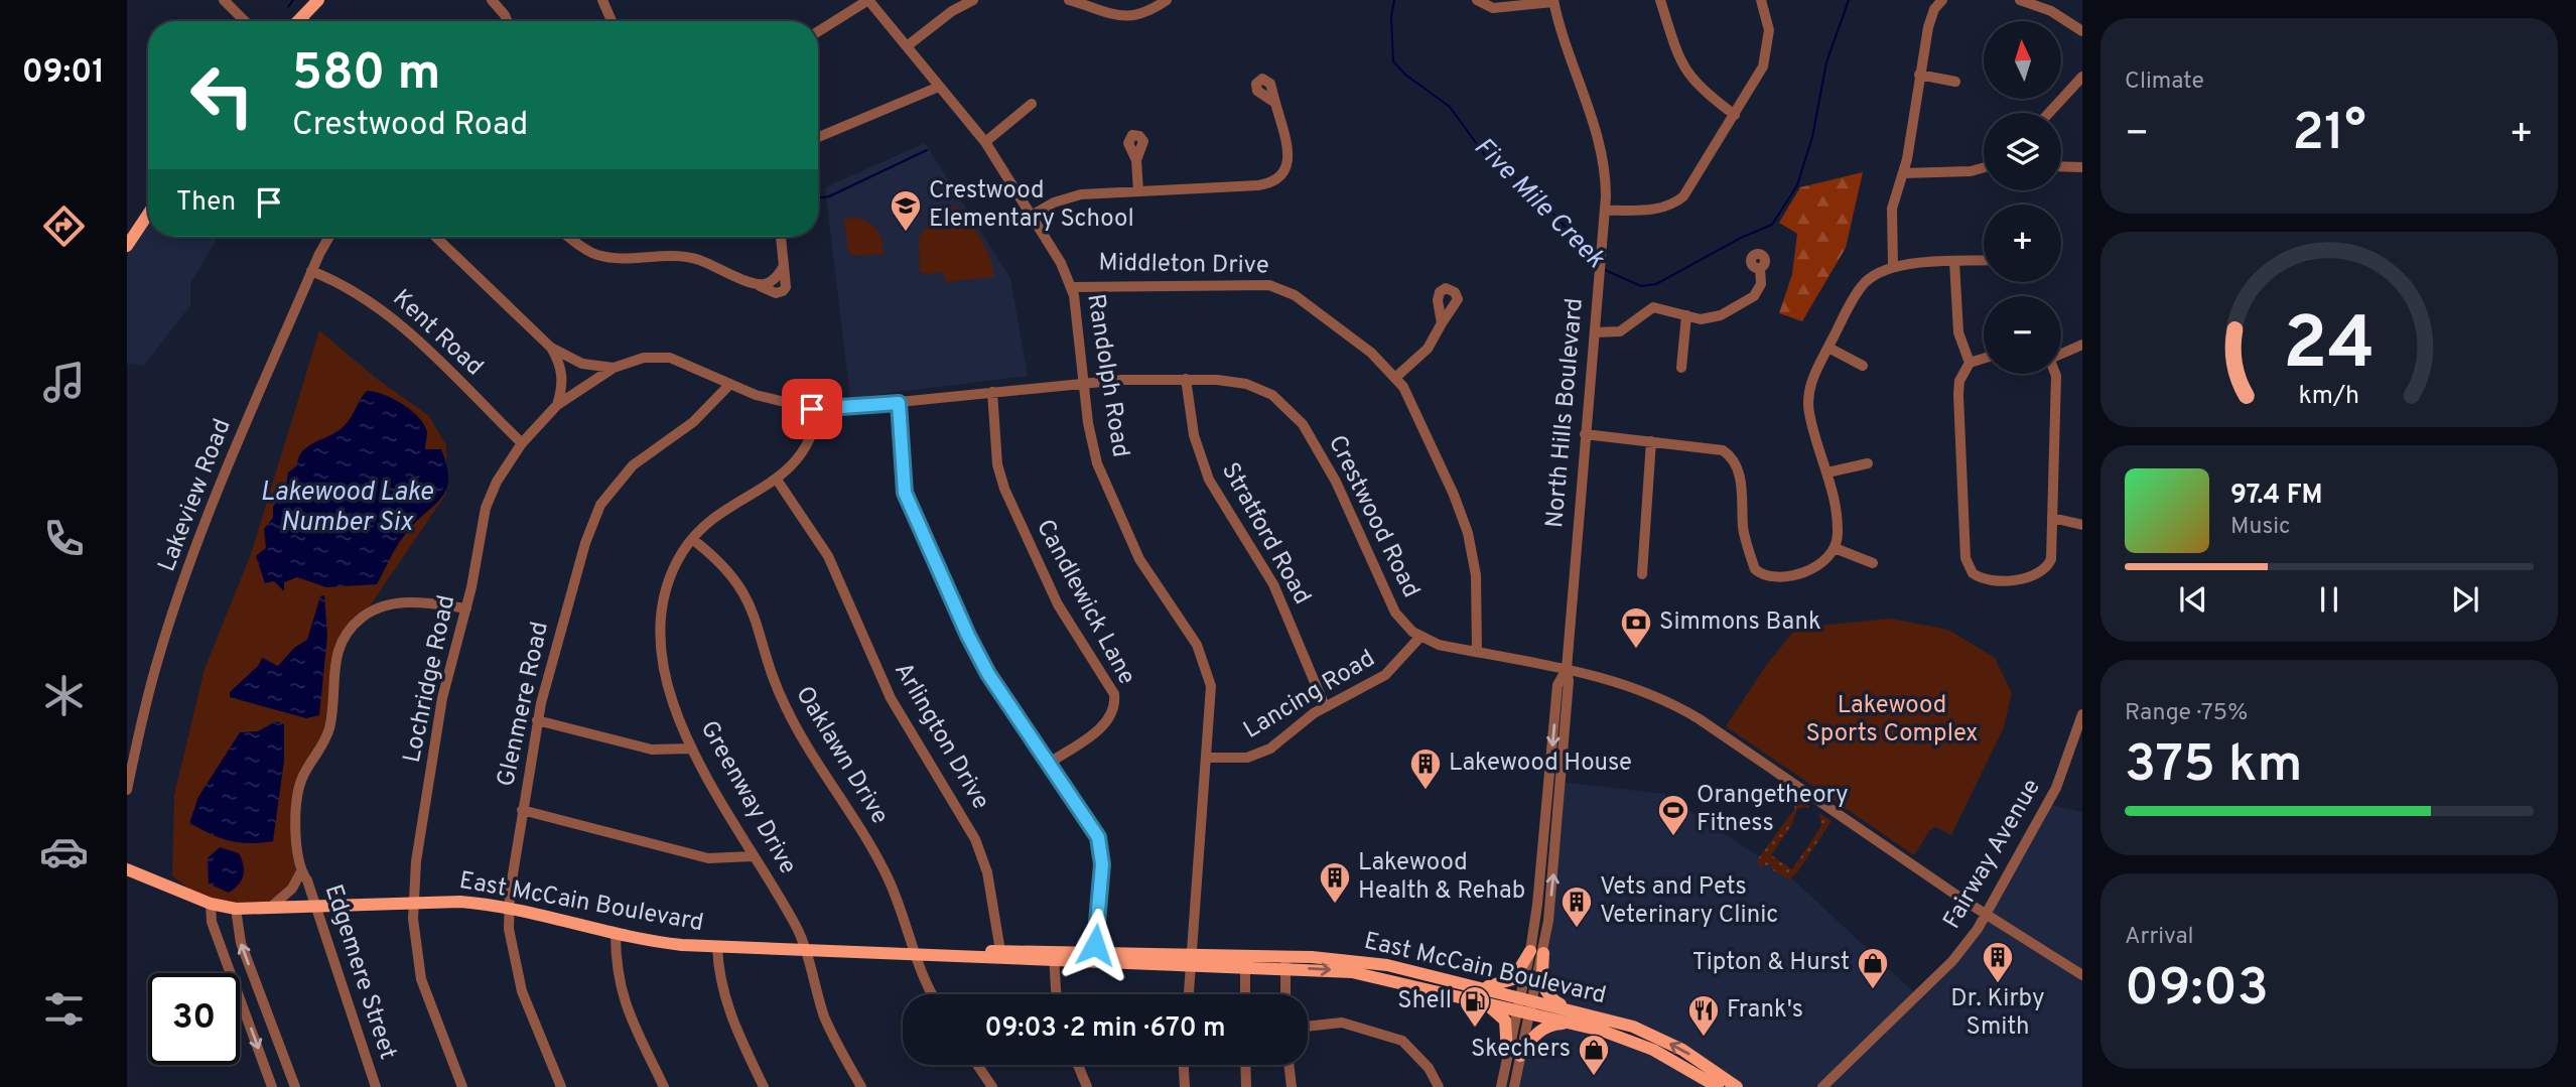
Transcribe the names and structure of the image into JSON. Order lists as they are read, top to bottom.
{
  "streets": {
    "main road": ["East McCain Boulevard"],
    "street": [
      "Middleton Drive",
      "Kent Road",
      "Randolph Road",
      "North Hills Boulevard",
      "Lakeview Road",
      "Crestwood Road",
      "Stratford Road",
      "Candlewick Lane",
      "Lochridge Road",
      "Lancing Road",
      "Glenmere Road",
      "Arlington Drive",
      "Oaklawn Drive",
      "Greenway Drive",
      "Fairway Avenue",
      "Edgemere Street"
    ]
  },
  "crossings": [
    ["Middleton Drive", "Randolph Road"],
    ["Kent Road", "Lakeview Road"],
    ["Kent Road", "Lochridge Road"],
    ["Randolph Road", "Crestwood Road"],
    ["Randolph Road", "Lancing Road"],
    ["Randolph Road", "East McCain Boulevard"],
    ["North Hills Boulevard", "East McCain Boulevard"],
    ["Crestwood Road", "Stratford Road"],
    ["Crestwood Road", "Candlewick Lane"],
    ["Crestwood Road", "Lochridge Road"],
    ["Crestwood Road", "Lancing Road"],
    ["Crestwood Road", "Glenmere Road"],
    ["Crestwood Road", "Greenway Drive"],
    ["Stratford Road", "Lancing Road"],
    ["Lochridge Road", "East McCain Boulevard"],
    ["Lochridge Road", "Edgemere Street"],
    ["Glenmere Road", "East McCain Boulevard"],
    ["Arlington Drive", "Greenway Drive"],
    ["Arlington Drive", "East McCain Boulevard"],
    ["Oaklawn Drive", "Greenway Drive"],
    ["Oaklawn Drive", "East McCain Boulevard"],
    ["Greenway Drive", "East McCain Boulevard"],
    ["East McCain Boulevard", "Edgemere Street"]
  ],
  "water": ["Five Mile Creek", "Lakewood Lake Number Six"],
  "parks": ["Lakewood Sports Complex"],
  "places": {
    "school or university": ["Crestwood Elementary School"],
    "bank": ["Simmons Bank"],
    "building": [
      "Lakewood House",
      "Lakewood Health & Rehab",
      "Vets and Pets Veterinary Clinic",
      "Dr. Kirby Smith"
    ],
    "sports": ["Orangetheory Fitness"],
    "shop": ["Tipton & Hurst", "Skechers"],
    "fuel station": ["Shell"],
    "restaurant": ["Frank's"]
  },
  "north": "top",
  "page": {
    "tabs": "09:01",
    "tile": [
      "Climate",
      ["Range · 75%", "375 km"],
      ["Arrival", "09:03"]
    ],
    "map_buttons": ["+", "−"],
    "turn": ["580 m", "Crestwood Road"],
    "heat": ["−", "21°", "+"],
    "then": "Then",
    "song": ["97.4 FM", "Music"],
    "limit": "30",
    "trip": "09:03 · 2 min · 670 m",
    "gauge": ["24", "km/h"]
  }
}
